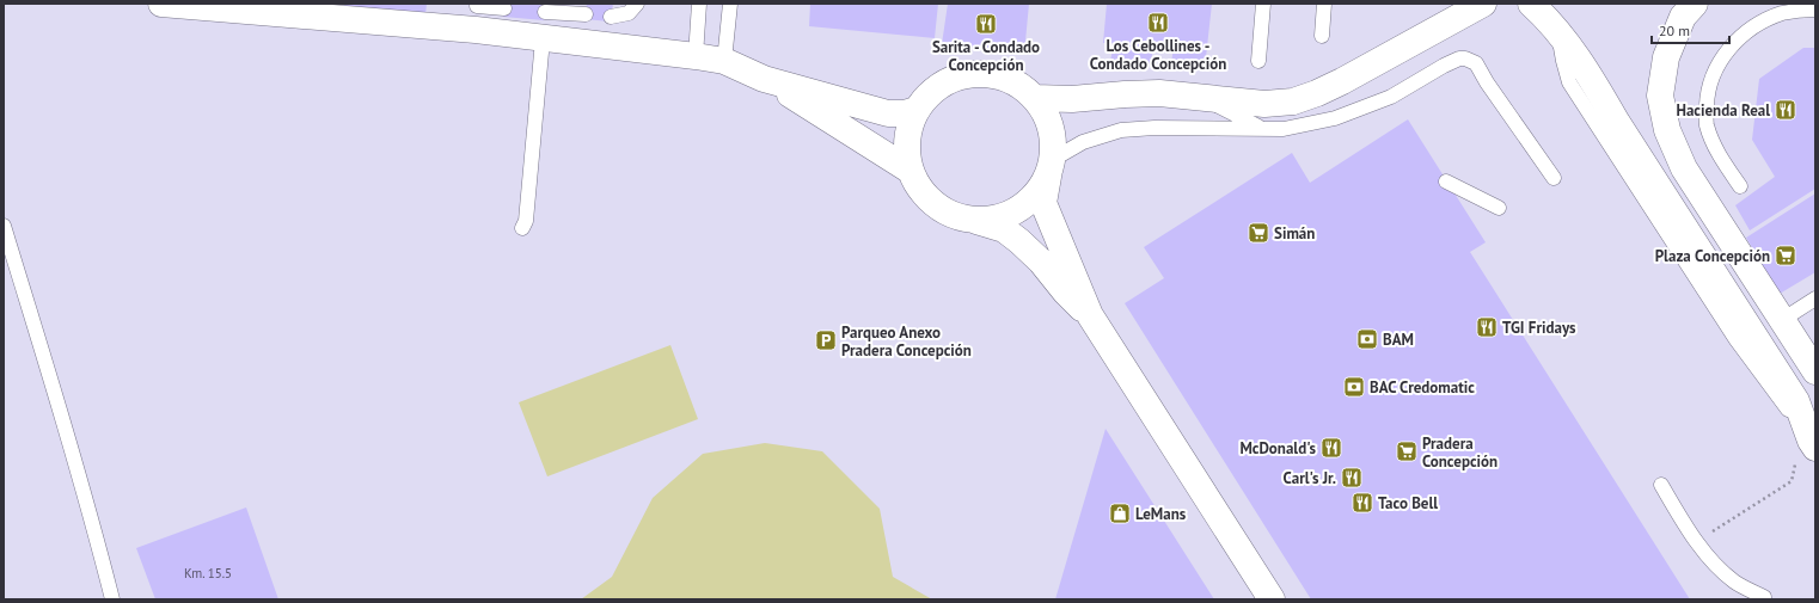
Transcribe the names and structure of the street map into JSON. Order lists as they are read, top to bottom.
{
  "places": {
    "restaurant": [
      "Los Cebollines - Condado Concepción",
      "Sarita - Condado Concepción",
      "Hacienda Real",
      "TGI Fridays",
      "McDonald's",
      "Carl's Jr.",
      "Taco Bell"
    ],
    "supermarket": ["Simán", "Plaza Concepción", "Pradera Concepción"],
    "bank": ["BAM", "BAC Credomatic"],
    "parking": ["Parqueo Anexo Pradera Concepción"],
    "shop": ["LeMans"]
  },
  "house_numbers": ["Km. 15.5"],
  "scale_bar": "20 m"
}
